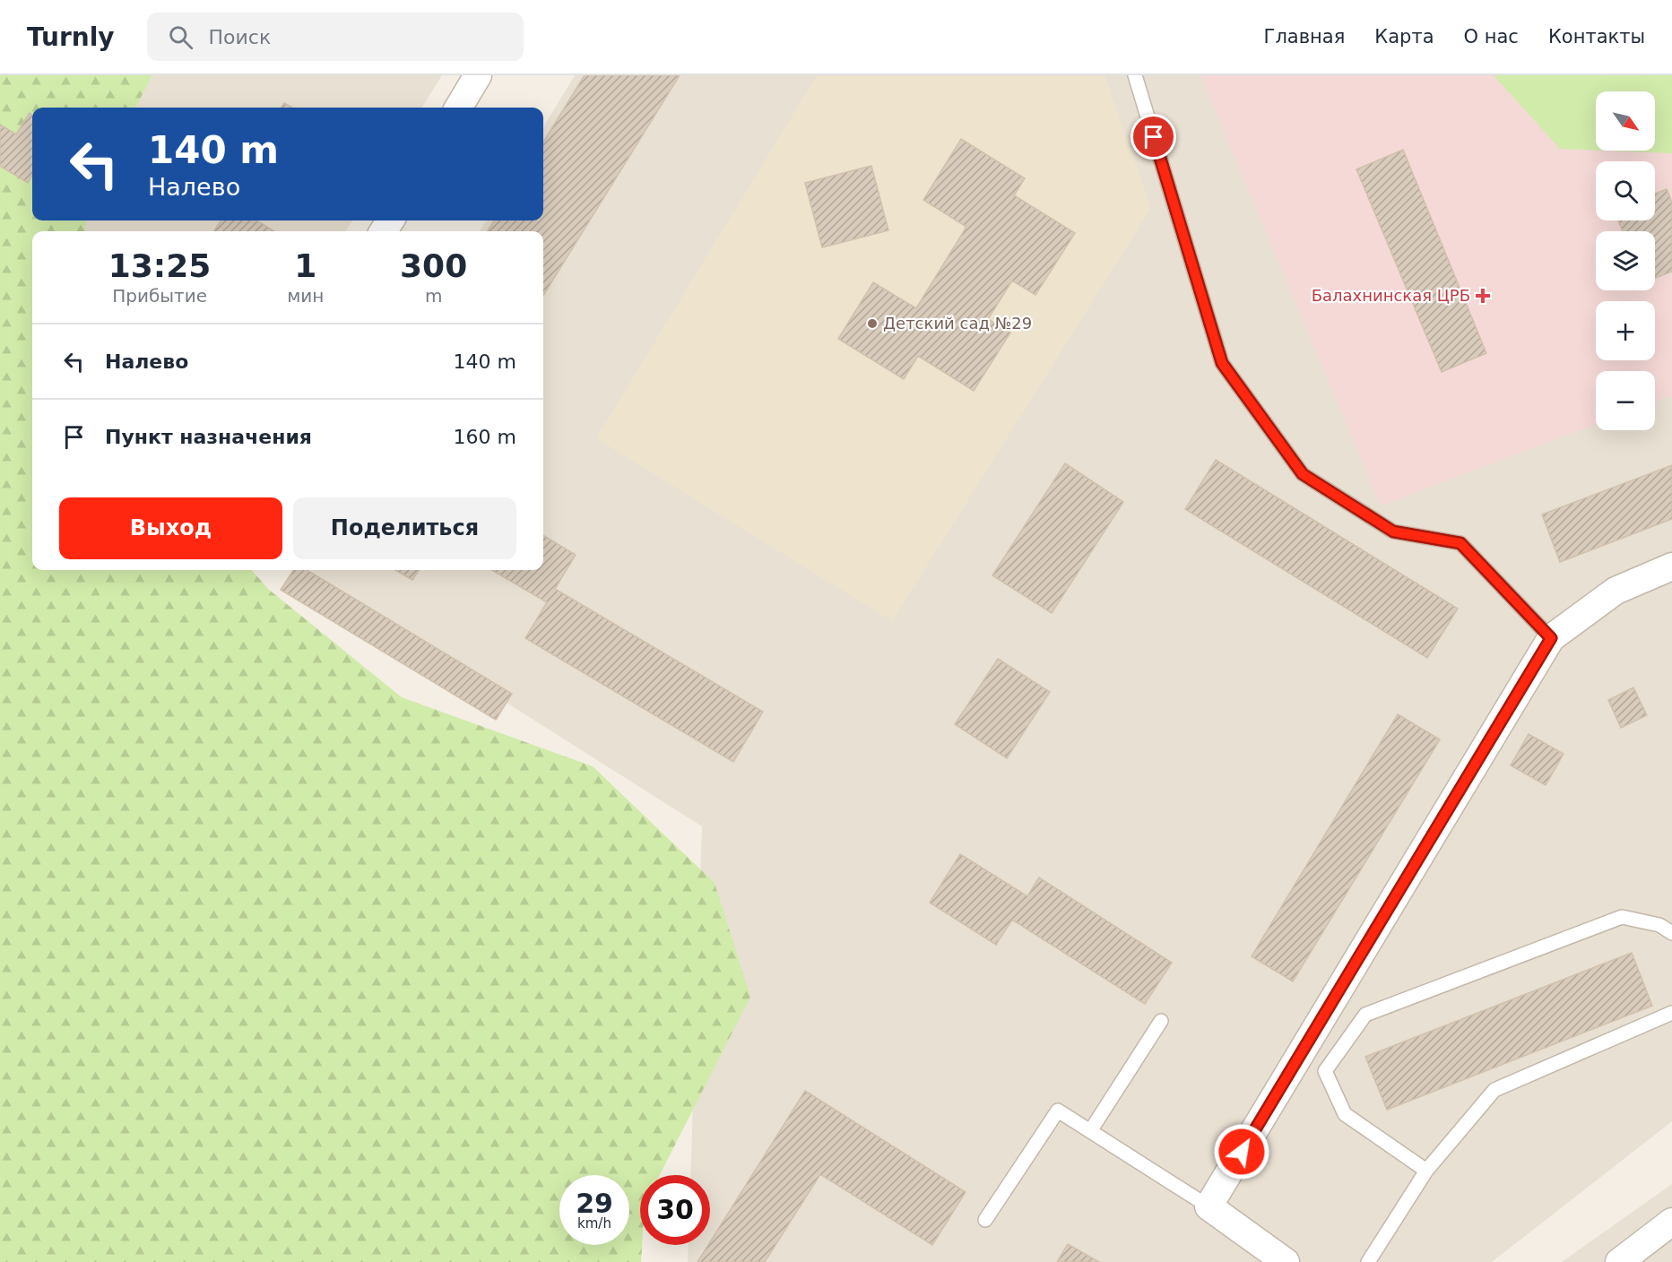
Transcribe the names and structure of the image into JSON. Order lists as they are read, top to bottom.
{
  "places": {
    "health": ["Балахнинская ЦРБ"],
    "other": ["Детский сад №29"]
  },
  "north": "bottom right",
  "page": {
    "header": "Turnly",
    "search": "Поиск",
    "nav": [
      "Главная",
      "Карта",
      "О нас",
      "Контакты"
    ],
    "map_buttons": ["+", "−"],
    "turn": ["140 m", "Налево"],
    "eta": [
      "13:25",
      "Прибытие",
      "1",
      "мин",
      "300",
      "m"
    ],
    "list": [
      {
        "name": "Налево",
        "value": "140 m"
      },
      {
        "name": "Пункт назначения",
        "value": "160 m"
      }
    ],
    "buttons": ["Выход", "Поделиться"],
    "speed": "29 km/h",
    "limit": "30"
  }
}
